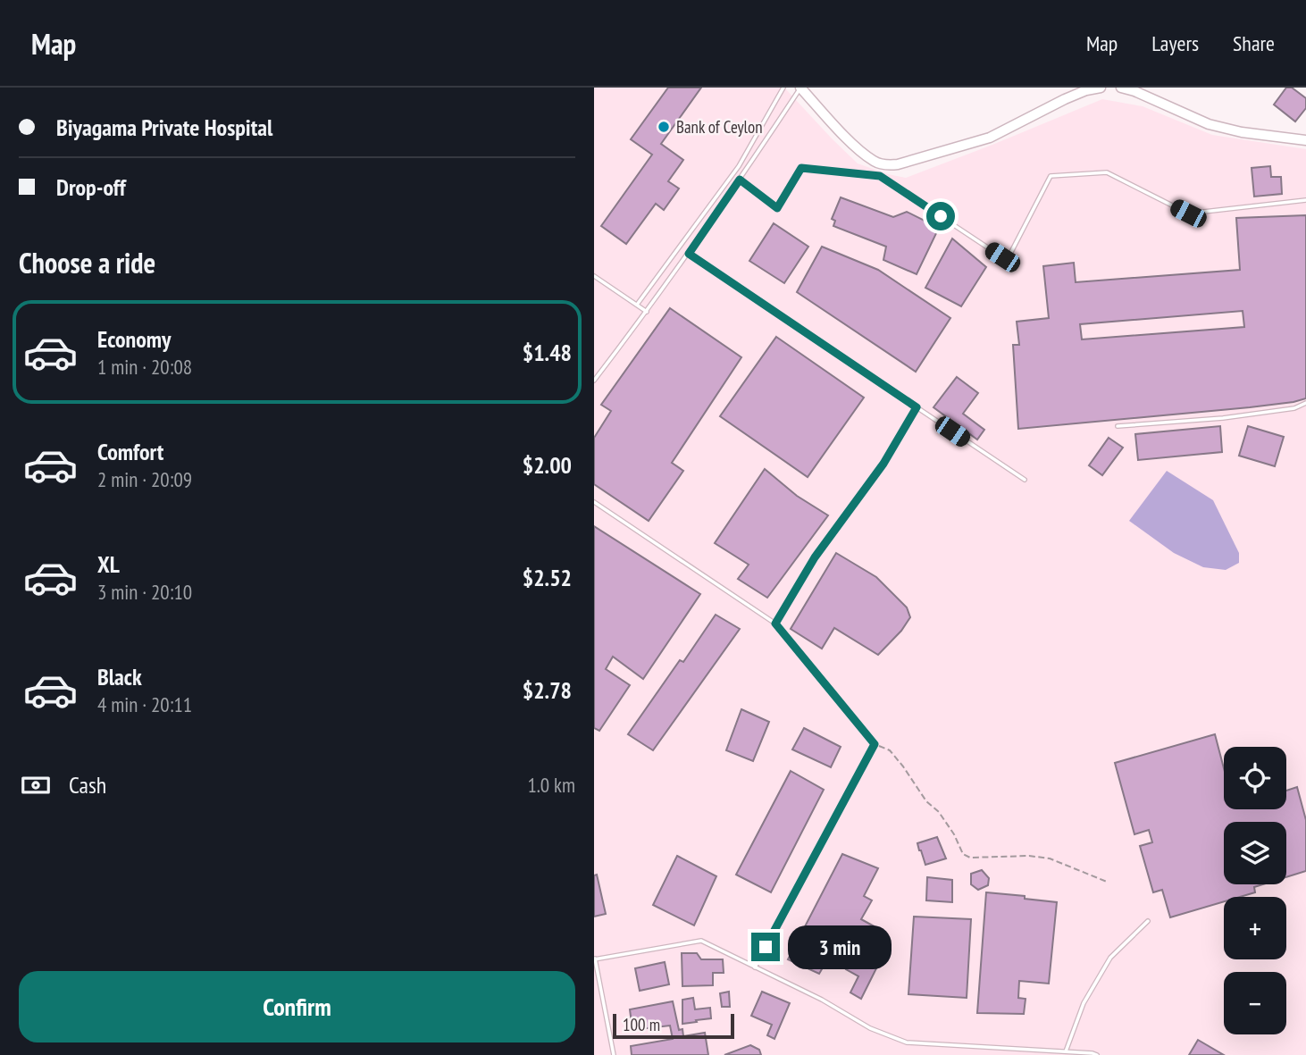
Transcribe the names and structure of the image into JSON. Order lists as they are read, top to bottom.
{
  "places": ["Bank of Ceylon"],
  "scale_bar": "100 m",
  "page": {
    "header": "Map",
    "nav": ["Map", "Layers", "Share"],
    "banner": ["Biyagama Private Hospital", "Drop-off"],
    "heading": "Choose a ride",
    "list": [
      {
        "name": "Economy",
        "note": "1 min · 20:08",
        "value": "$1.48"
      },
      {
        "name": "Comfort",
        "note": "2 min · 20:09",
        "value": "$2.00"
      },
      {
        "name": "XL",
        "note": "3 min · 20:10",
        "value": "$2.52"
      },
      {
        "name": "Black",
        "note": "4 min · 20:11",
        "value": "$2.78"
      }
    ],
    "map_buttons": ["+", "−"],
    "pay": ["Cash", "1.0 km"],
    "bubble": "3 min",
    "buttons": "Confirm",
    "scale": "100 m"
  }
}
